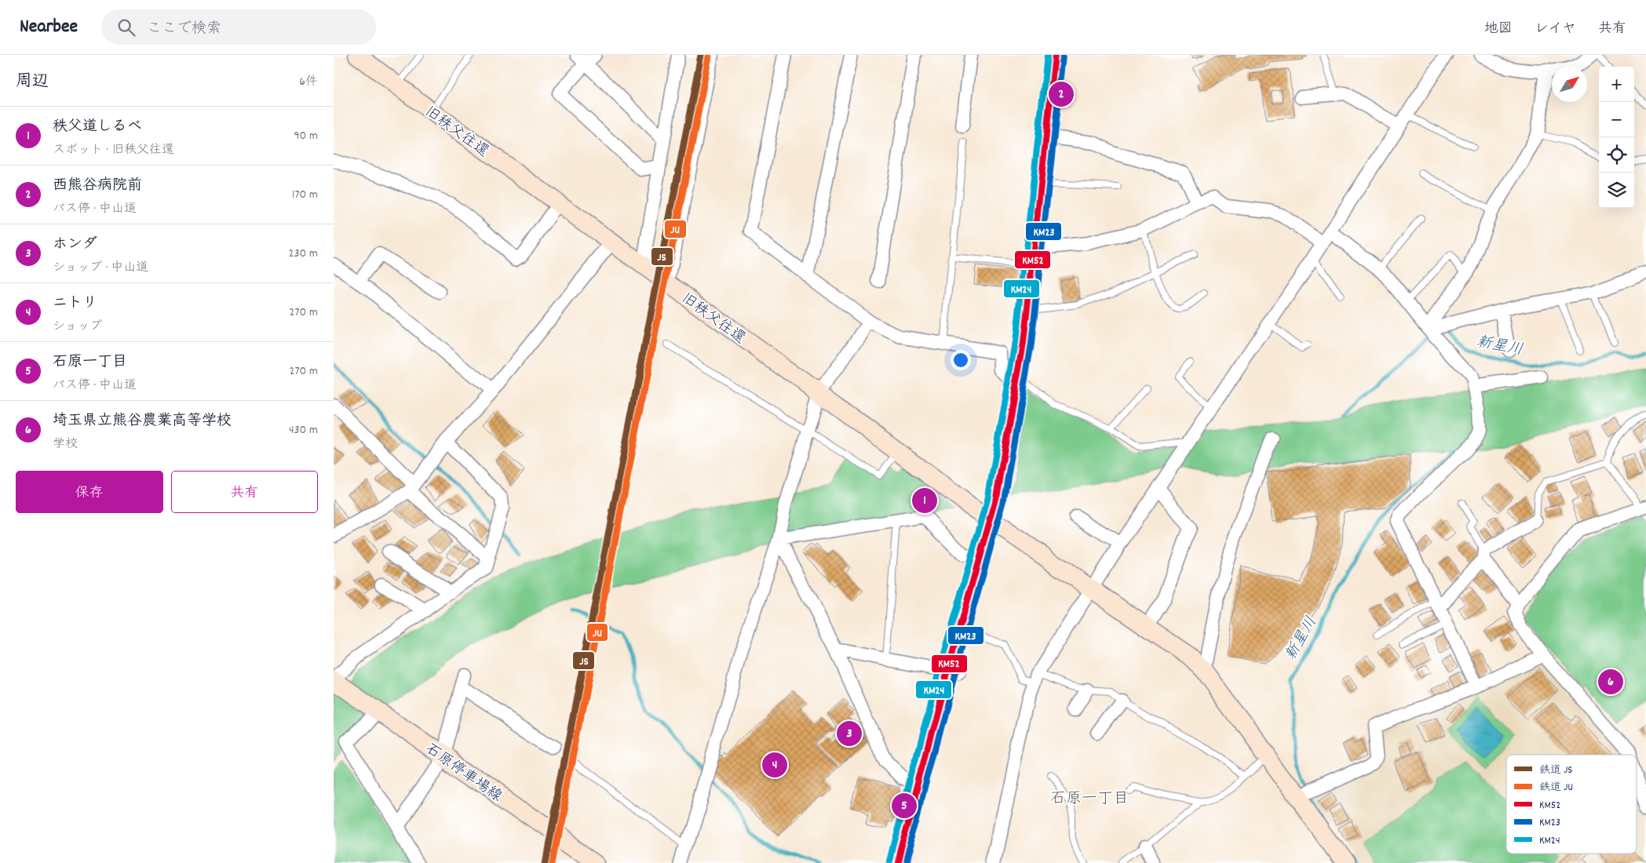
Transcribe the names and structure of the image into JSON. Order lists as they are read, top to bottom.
{
  "streets": {
    "street": ["旧秩父往還", "石原停車場線"]
  },
  "districts": ["石原一丁目"],
  "water": ["新星川"],
  "lines": [
    "rail line JS",
    "transit line KM52",
    "transit line KM24",
    "transit line KM23",
    "rail line JU"
  ],
  "legend": [
    "鉄道 JS",
    "鉄道 JU",
    "KM52",
    "KM23",
    "KM24"
  ],
  "north": "top right",
  "page": {
    "header": "Nearbee",
    "search": "ここで検索",
    "nav": ["地図", "レイヤ", "共有"],
    "heading": ["周辺", "6件"],
    "map_buttons": ["+", "−"],
    "pins": [
      "2",
      "1",
      "6",
      "3",
      "4",
      "5"
    ],
    "list": [
      {
        "mark": "1",
        "name": "秩父道しるべ",
        "note": "スポット · 旧秩父往還",
        "value": "90 m"
      },
      {
        "mark": "2",
        "name": "西熊谷病院前",
        "note": "バス停 · 中山道",
        "value": "170 m"
      },
      {
        "mark": "3",
        "name": "ホンダ",
        "note": "ショップ · 中山道",
        "value": "230 m"
      },
      {
        "mark": "4",
        "name": "ニトリ",
        "note": "ショップ",
        "value": "270 m"
      },
      {
        "mark": "5",
        "name": "石原一丁目",
        "note": "バス停 · 中山道",
        "value": "270 m"
      },
      {
        "mark": "6",
        "name": "埼玉県立熊谷農業高等学校",
        "note": "学校",
        "value": "430 m"
      }
    ],
    "buttons": ["保存", "共有"]
  }
}
